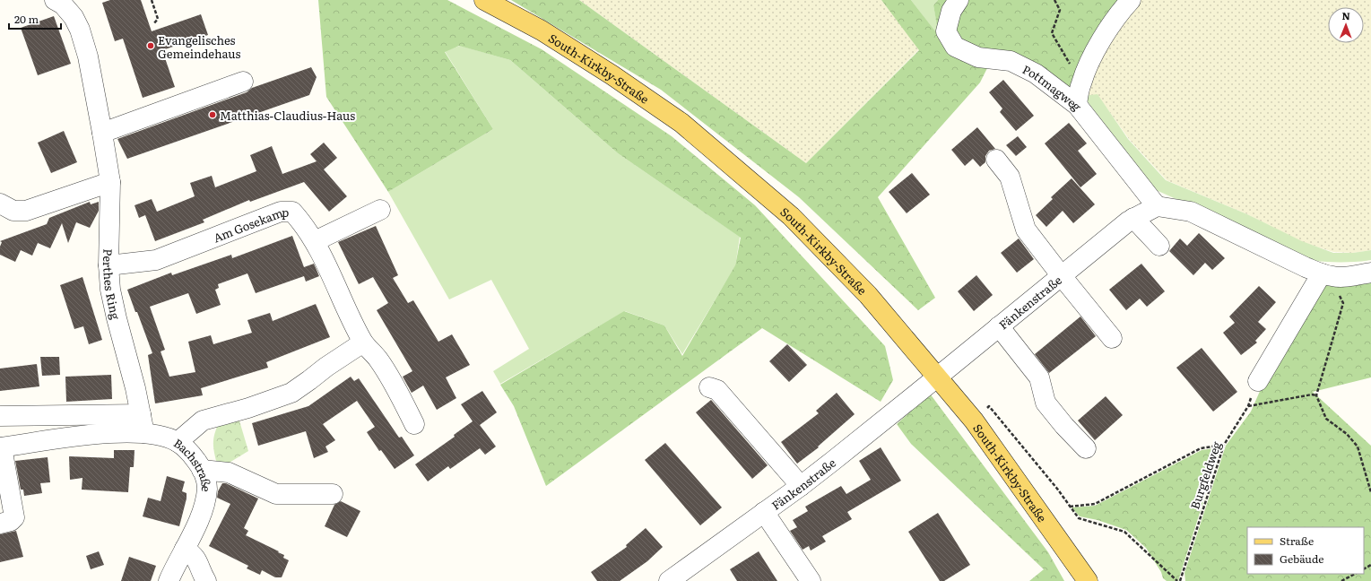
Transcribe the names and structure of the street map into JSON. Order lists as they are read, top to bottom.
{
  "streets": {
    "main road": ["South-Kirkby-Straße"],
    "street": [
      "Pottmagweg",
      "Am Gosekamp",
      "Perthes Ring",
      "Fänkenstraße",
      "Bachstraße"
    ],
    "path": ["Burgfeldweg"]
  },
  "crossings": [
    ["South-Kirkby-Straße", "Fänkenstraße"],
    ["Pottmagweg", "Fänkenstraße"],
    ["Am Gosekamp", "Perthes Ring"],
    ["Perthes Ring", "Bachstraße"]
  ],
  "places": ["Evangelisches Gemeindehaus", "Matthias-Claudius-Haus"],
  "legend": ["Straße", "Gebäude"],
  "scale_bar": "20 m",
  "north": "top"
}
